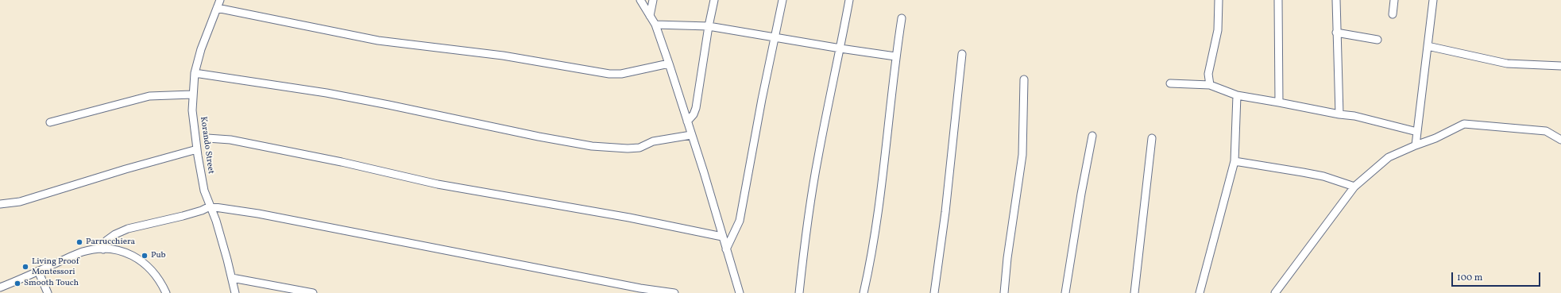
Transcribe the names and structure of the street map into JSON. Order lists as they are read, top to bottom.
{
  "streets": {
    "street": ["Korando Street"]
  },
  "places": [
    "Parrucchiera",
    "Pub",
    "Living Proof Montessori",
    "Smooth Touch"
  ],
  "scale_bar": "100 m"
}
